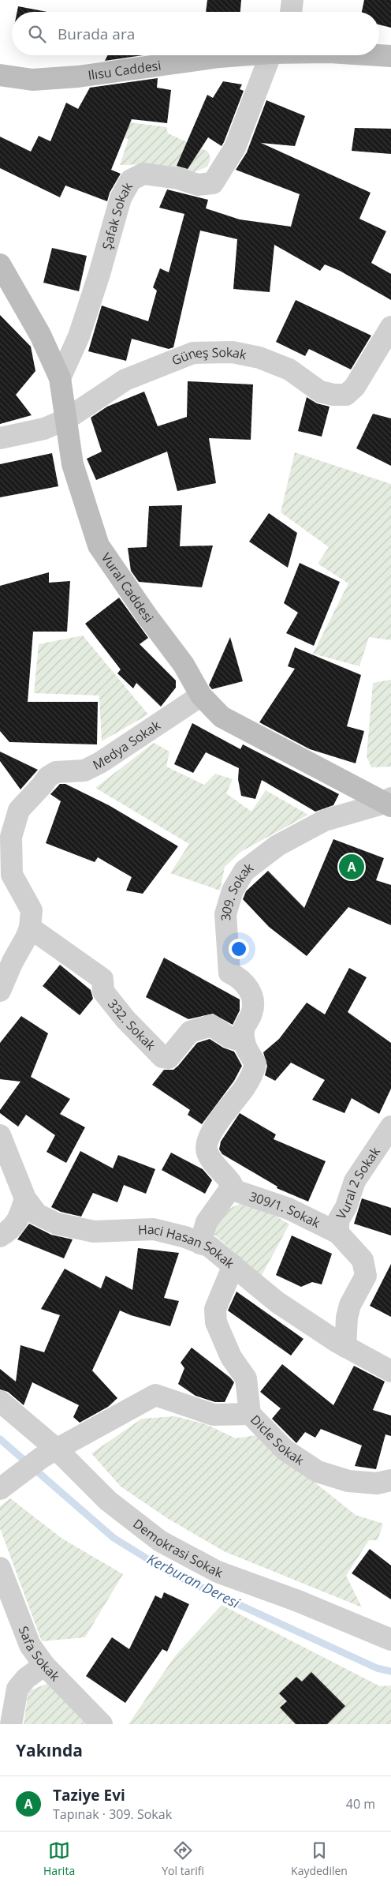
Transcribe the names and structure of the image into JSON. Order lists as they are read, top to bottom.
{
  "streets": {
    "street": [
      "Ilısu Caddesi",
      "Şafak Sokak",
      "Güneş Sokak",
      "Vural Caddesi",
      "Medya Sokak",
      "309. Sokak",
      "332. Sokak",
      "Vural 2 Sokak",
      "309/1. Sokak",
      "Haci Hasan Sokak",
      "Dicle Sokak",
      "Demokrasi Sokak",
      "Safa Sokak"
    ]
  },
  "crossings": [
    ["Şafak Sokak", "Vural Caddesi"],
    ["Güneş Sokak", "Vural Caddesi"],
    ["Vural Caddesi", "Medya Sokak"],
    ["Vural Caddesi", "309. Sokak"],
    ["Medya Sokak", "332. Sokak"],
    ["309. Sokak", "332. Sokak"],
    ["Vural 2 Sokak", "309/1. Sokak"],
    ["Vural 2 Sokak", "Haci Hasan Sokak"],
    ["Haci Hasan Sokak", "Dicle Sokak"]
  ],
  "water": ["Kerburan Deresi"],
  "page": {
    "search": "Burada ara",
    "pins": "A",
    "heading": "Yakında",
    "list": [
      {
        "mark": "A",
        "name": "Taziye Evi",
        "note": "Tapınak · 309. Sokak",
        "value": "40 m"
      }
    ],
    "nav": ["Harita", "Yol tarifi", "Kaydedilen"]
  }
}
